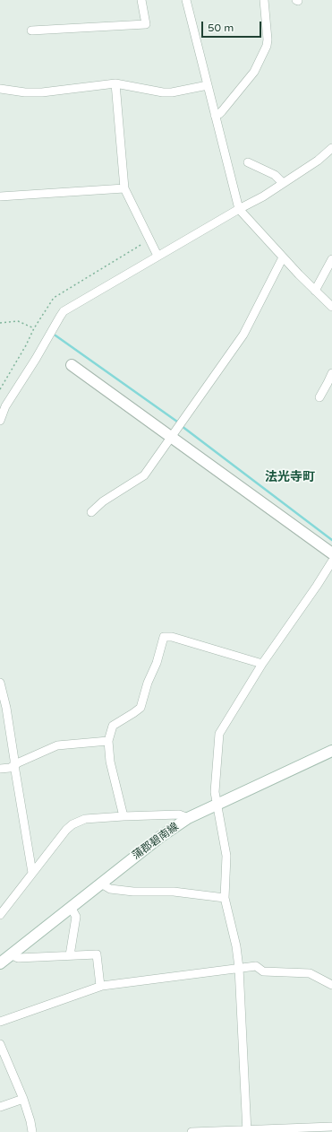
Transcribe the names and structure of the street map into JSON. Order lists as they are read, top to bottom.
{
  "streets": {
    "main road": ["蒲郡碧南線"]
  },
  "districts": ["法光寺町"],
  "scale_bar": "50 m"
}
